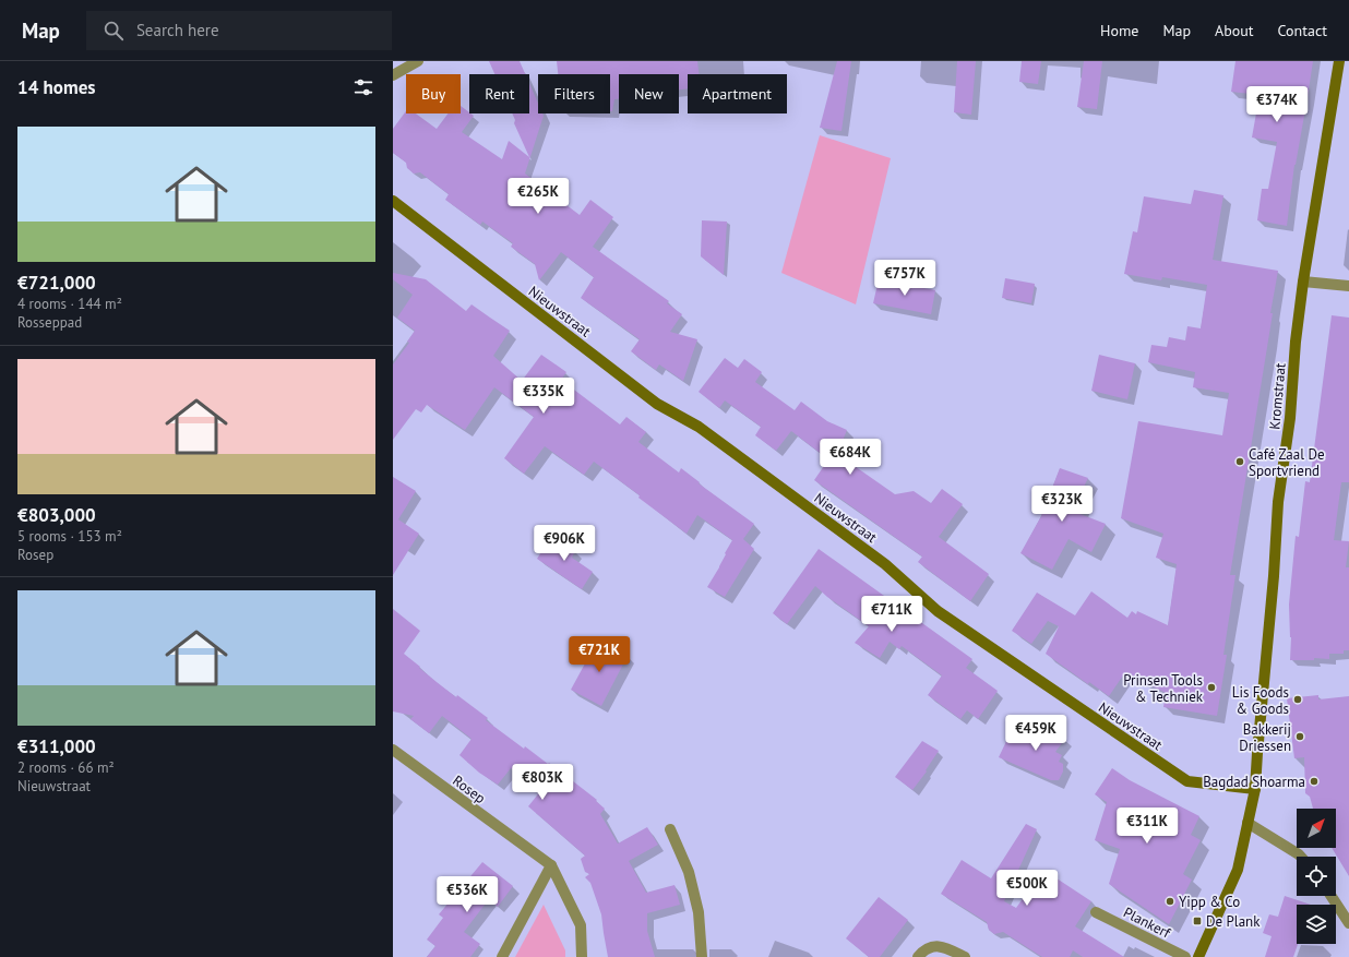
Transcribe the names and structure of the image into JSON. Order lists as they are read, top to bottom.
{
  "streets": {
    "street": [
      "Nieuwstraat",
      "Kromstraat",
      "Rosep",
      "Plankerf"
    ]
  },
  "crossings": [
    ["Nieuwstraat", "Kromstraat"]
  ],
  "places": {
    "other": [
      "Café Zaal De Sportvriend",
      "Prinsen Tools & Techniek",
      "Lis Foods & Goods",
      "Bakkerij Driessen",
      "Bagdad Shoarma",
      "Yipp & Co"
    ],
    "transit": ["De Plank"]
  },
  "north": "top right",
  "page": {
    "header": "Map",
    "search": "Search here",
    "nav": [
      "Home",
      "Map",
      "About",
      "Contact"
    ],
    "heading": "14 homes",
    "chip": [
      "Buy",
      "Rent",
      "Filters",
      "New",
      "Apartment"
    ],
    "price": [
      "€374K",
      "€265K",
      "€757K",
      "€335K",
      "€684K",
      "€323K",
      "€906K",
      "€711K",
      "€721K",
      "€459K",
      "€803K",
      "€311K",
      "€500K",
      "€536K"
    ],
    "list": [
      {
        "name": "€721,000",
        "note": "4 rooms · 144 m² · Rosseppad"
      },
      {
        "name": "€803,000",
        "note": "5 rooms · 153 m² · Rosep"
      },
      {
        "name": "€311,000",
        "note": "2 rooms · 66 m² · Nieuwstraat"
      }
    ]
  }
}
